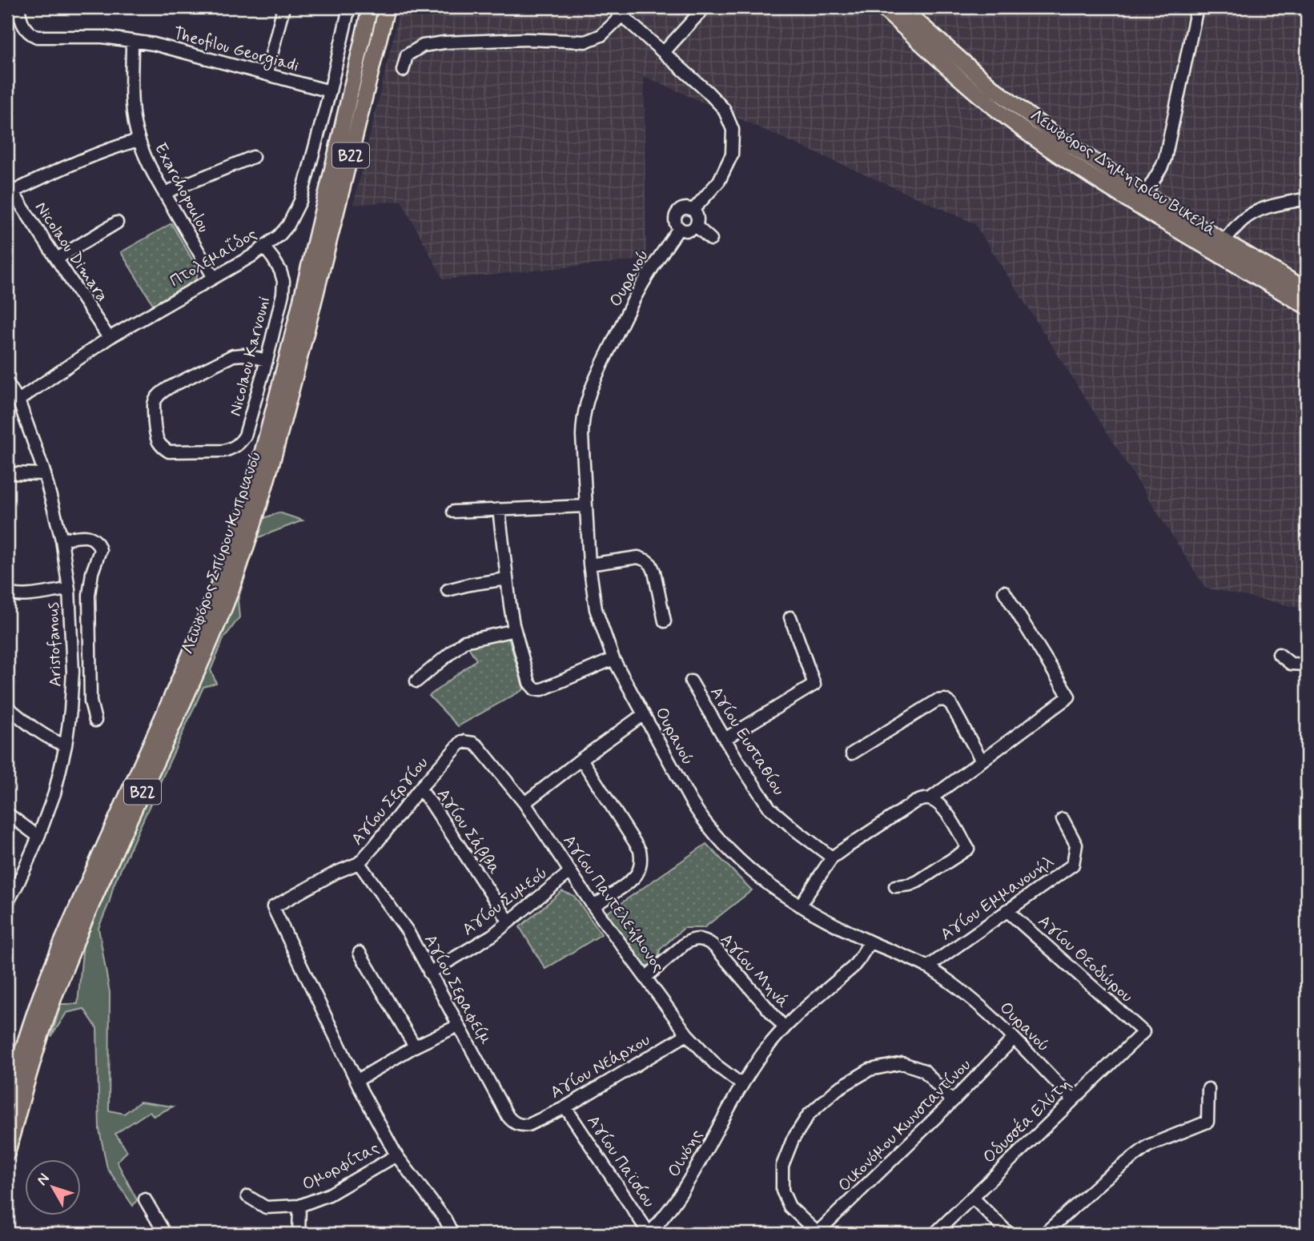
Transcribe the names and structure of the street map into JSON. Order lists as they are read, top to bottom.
{
  "streets": {
    "main road": ["B22", "Λεωφόρος Δημητρίου Βικελά", "Λεωφόρος Σπύρου Κυπριανού"],
    "street": [
      "Theofilou Georgiadi",
      "Exarchopoulou",
      "Nicolaou Dimara",
      "Πτολεμαΐδος",
      "Ουρανού",
      "Nicolaou Karvouni",
      "Aristofanous",
      "Αγίου Ευσταθίου",
      "Αγίου Σεργίου",
      "Αγίου Σάββα",
      "Αγίου Εμμανουήλ",
      "Αγίου Συμεού",
      "Αγίου Παντελεήμονος",
      "Αγίου Θεοδώρου",
      "Αγίου Μηνά",
      "Αγίου Σεραφείμ",
      "Αγίου Νεάρχου",
      "Οδυσσέα Ελύτη",
      "Οικονόμου Κωνσταντίνου",
      "Οινόης",
      "Αγίου Παϊσίου",
      "Ομορφίτας"
    ]
  },
  "crossings": [
    ["Theofilou Georgiadi", "Exarchopoulou"],
    ["Theofilou Georgiadi", "Πτολεμαΐδος"],
    ["Exarchopoulou", "Πτολεμαΐδος"],
    ["Nicolaou Dimara", "Πτολεμαΐδος"],
    ["Πτολεμαΐδος", "Nicolaou Karvouni"],
    ["Πτολεμαΐδος", "Aristofanous"],
    ["Ουρανού", "Αγίου Εμμανουήλ"],
    ["Ουρανού", "Οδυσσέα Ελύτη"],
    ["Ουρανού", "Οικονόμου Κωνσταντίνου"],
    ["Ουρανού", "Οινόης"],
    ["Αγίου Σεργίου", "Αγίου Σάββα"],
    ["Αγίου Σεργίου", "Αγίου Παντελεήμονος"],
    ["Αγίου Σεργίου", "Αγίου Σεραφείμ"],
    ["Αγίου Σάββα", "Αγίου Συμεού"],
    ["Αγίου Εμμανουήλ", "Αγίου Θεοδώρου"],
    ["Αγίου Συμεού", "Αγίου Παντελεήμονος"],
    ["Αγίου Συμεού", "Αγίου Σεραφείμ"],
    ["Αγίου Παντελεήμονος", "Αγίου Μηνά"],
    ["Αγίου Παντελεήμονος", "Αγίου Νεάρχου"],
    ["Αγίου Παντελεήμονος", "Οινόης"],
    ["Αγίου Θεοδώρου", "Οδυσσέα Ελύτη"],
    ["Αγίου Μηνά", "Οινόης"],
    ["Αγίου Σεραφείμ", "Αγίου Νεάρχου"],
    ["Αγίου Νεάρχου", "Αγίου Παϊσίου"],
    ["Οινόης", "Αγίου Παϊσίου"]
  ],
  "north": "top left"
}
